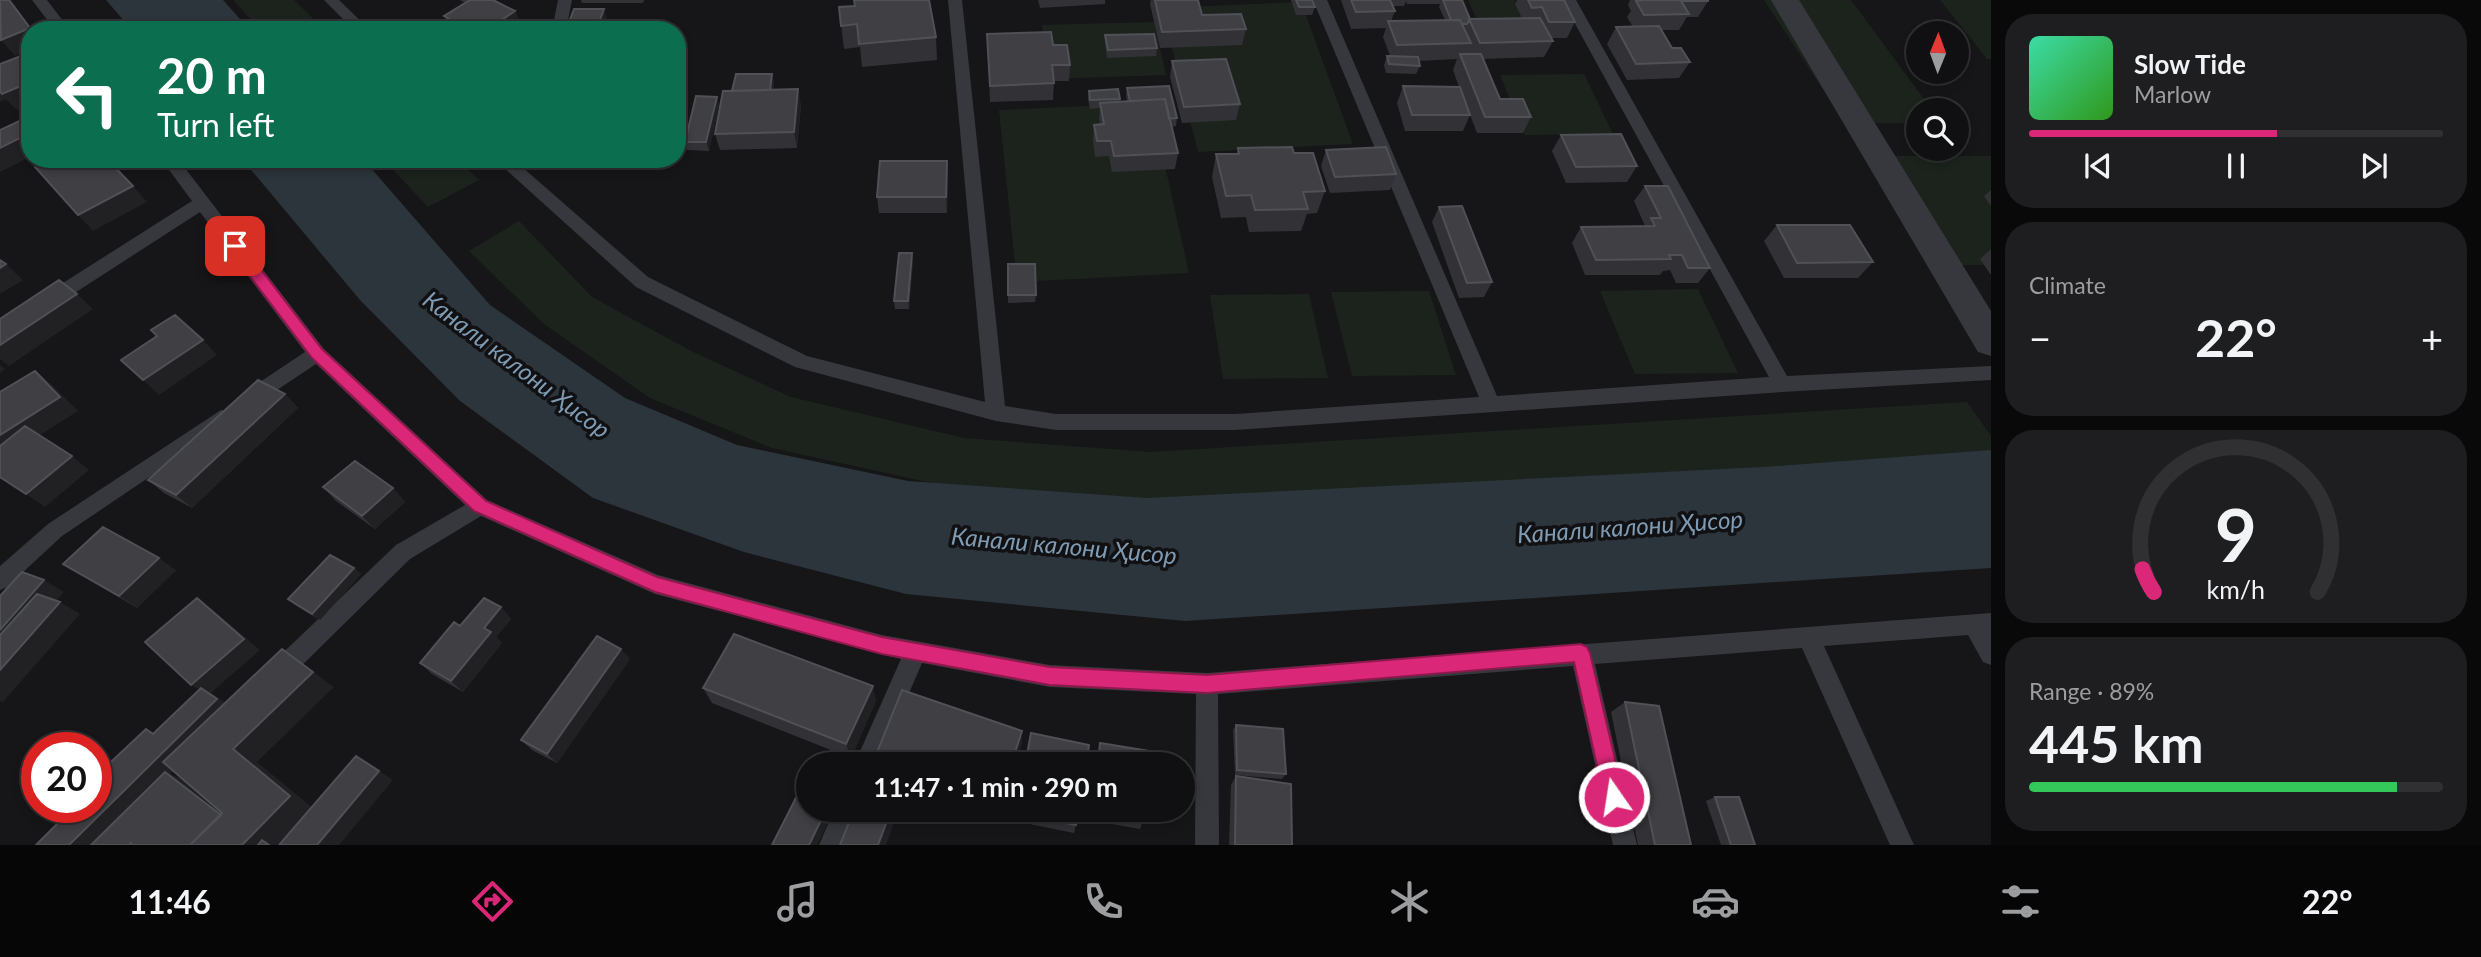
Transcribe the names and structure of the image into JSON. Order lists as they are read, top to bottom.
{
  "water": ["Канали калони Ҳисор"],
  "north": "top",
  "page": {
    "turn": ["20 m", "Turn left"],
    "song": ["Slow Tide", "Marlow"],
    "tile": [
      "Climate",
      ["Range · 89%", "445 km"]
    ],
    "heat": ["−", "22°", "+"],
    "limit": "20",
    "trip": "11:47 · 1 min · 290 m",
    "tabs": ["11:46", "22°"],
    "gauge": ["9", "km/h"]
  }
}
